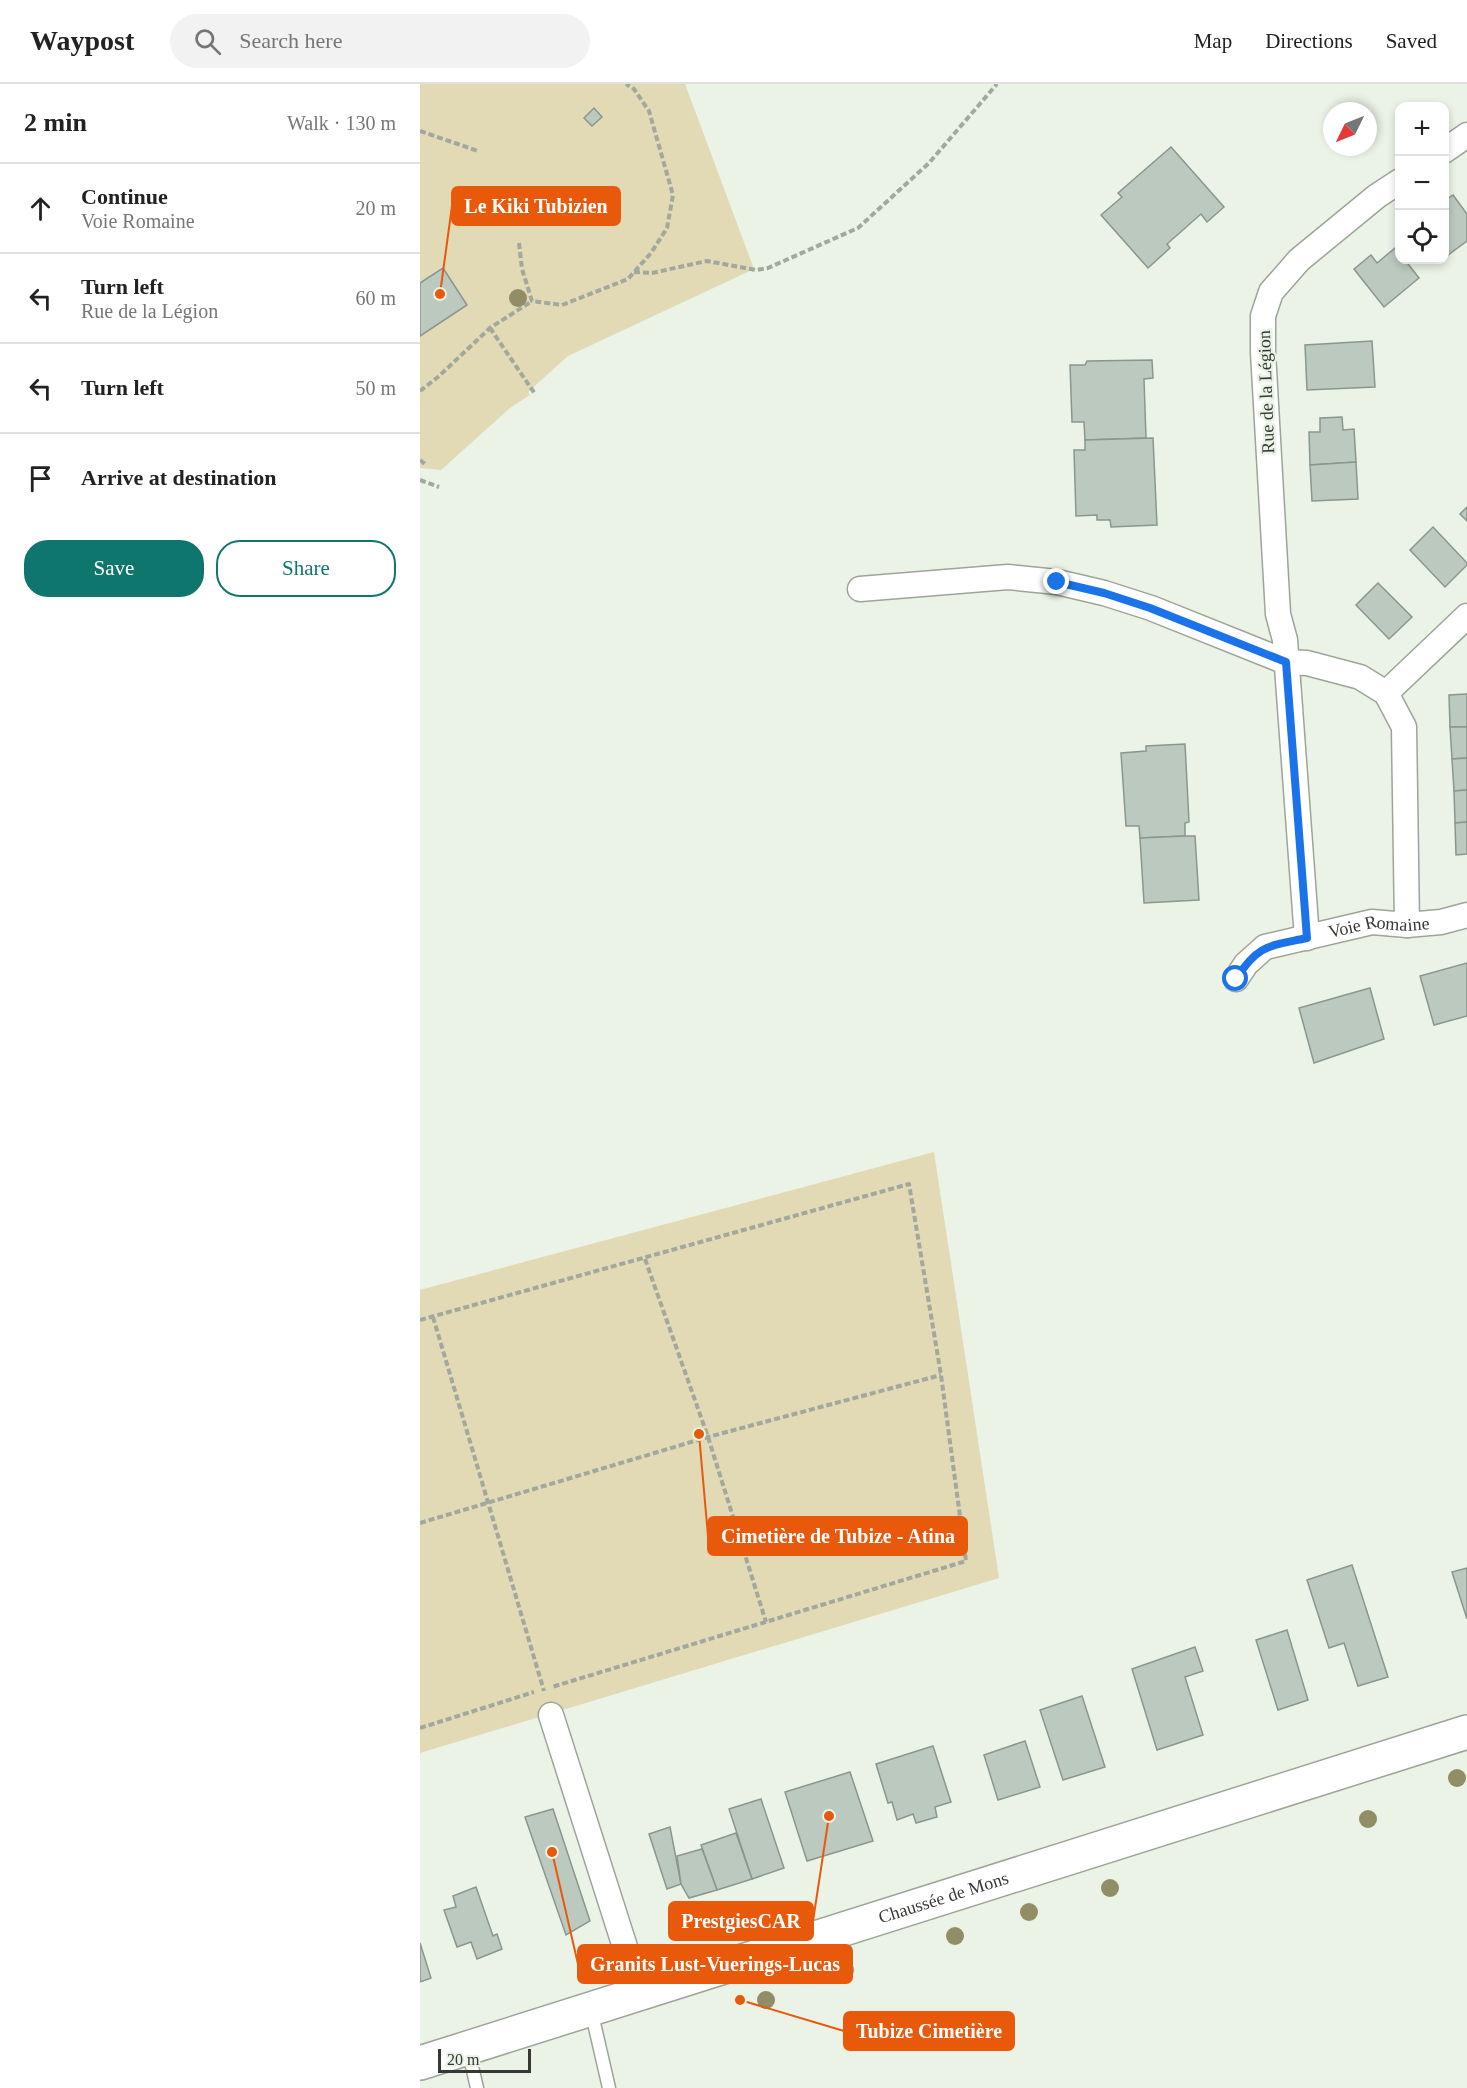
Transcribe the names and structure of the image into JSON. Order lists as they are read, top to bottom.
{
  "streets": {
    "main road": ["Chaussée de Mons"],
    "street": ["Rue de la Légion", "Voie Romaine"]
  },
  "crossings": [
    ["Rue de la Légion", "Voie Romaine"]
  ],
  "places": [
    "Le Kiki Tubizien",
    "Cimetière de Tubize - Atina",
    "PrestgiesCAR",
    "Granits Lust-Vuerings-Lucas",
    "Tubize Cimetière"
  ],
  "scale_bar": "20 m",
  "north": "bottom left",
  "page": {
    "header": "Waypost",
    "search": "Search here",
    "nav": ["Map", "Directions", "Saved"],
    "heading": ["2 min", "Walk · 130 m"],
    "map_buttons": ["+", "−"],
    "list": [
      ["Continue", "Voie Romaine", "20 m"],
      ["Turn left", "Rue de la Légion", "60 m"],
      ["Turn left", "50 m"],
      "Arrive at destination"
    ],
    "buttons": ["Save", "Share"],
    "scale": "20 m"
  }
}
